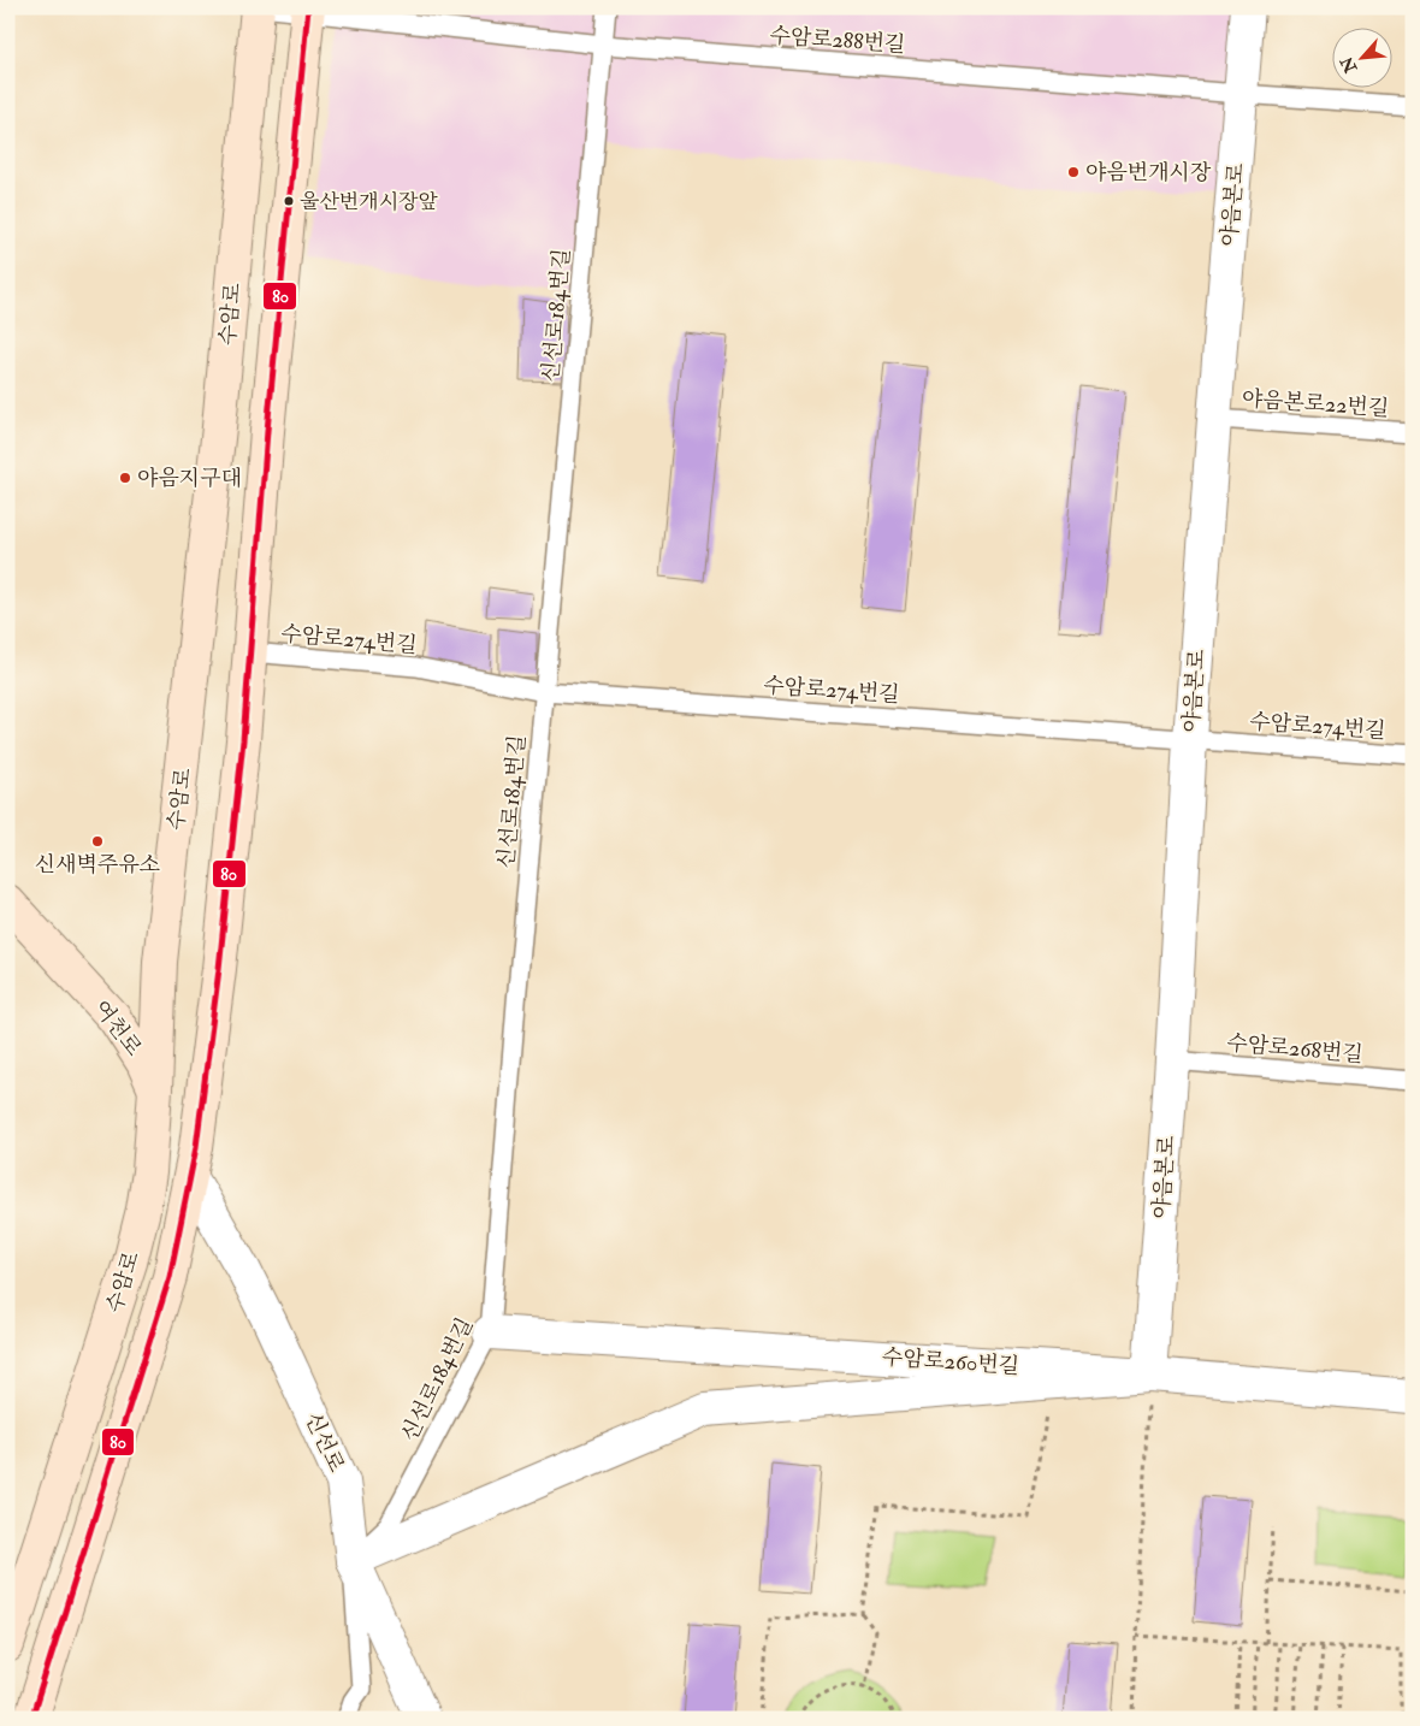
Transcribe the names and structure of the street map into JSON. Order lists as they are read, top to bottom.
{
  "streets": {
    "main road": ["수암로", "여천로"],
    "street": ["야음본로", "수암로260번길", "신선로"],
    "lane": [
      "수암로288번길",
      "신선로184번길",
      "야음본로22번길",
      "수암로274번길",
      "수암로268번길"
    ]
  },
  "crossings": [
    ["수암로288번길", "야음본로"],
    ["수암로288번길", "수암로"],
    ["수암로288번길", "신선로184번길"],
    ["야음본로", "야음본로22번길"],
    ["야음본로", "수암로274번길"],
    ["야음본로", "수암로268번길"],
    ["야음본로", "수암로260번길"],
    ["수암로", "수암로274번길"],
    ["수암로", "여천로"],
    ["수암로", "신선로"],
    ["신선로184번길", "수암로274번길"],
    ["신선로184번길", "수암로260번길"],
    ["신선로184번길", "신선로"],
    ["여천로", "신선로"]
  ],
  "places": [
    "야음번개시장",
    "울산번개시장앞",
    "야음지구대",
    "신새벽주유소"
  ],
  "lines": ["transit line 80"],
  "north": "bottom left"
}
